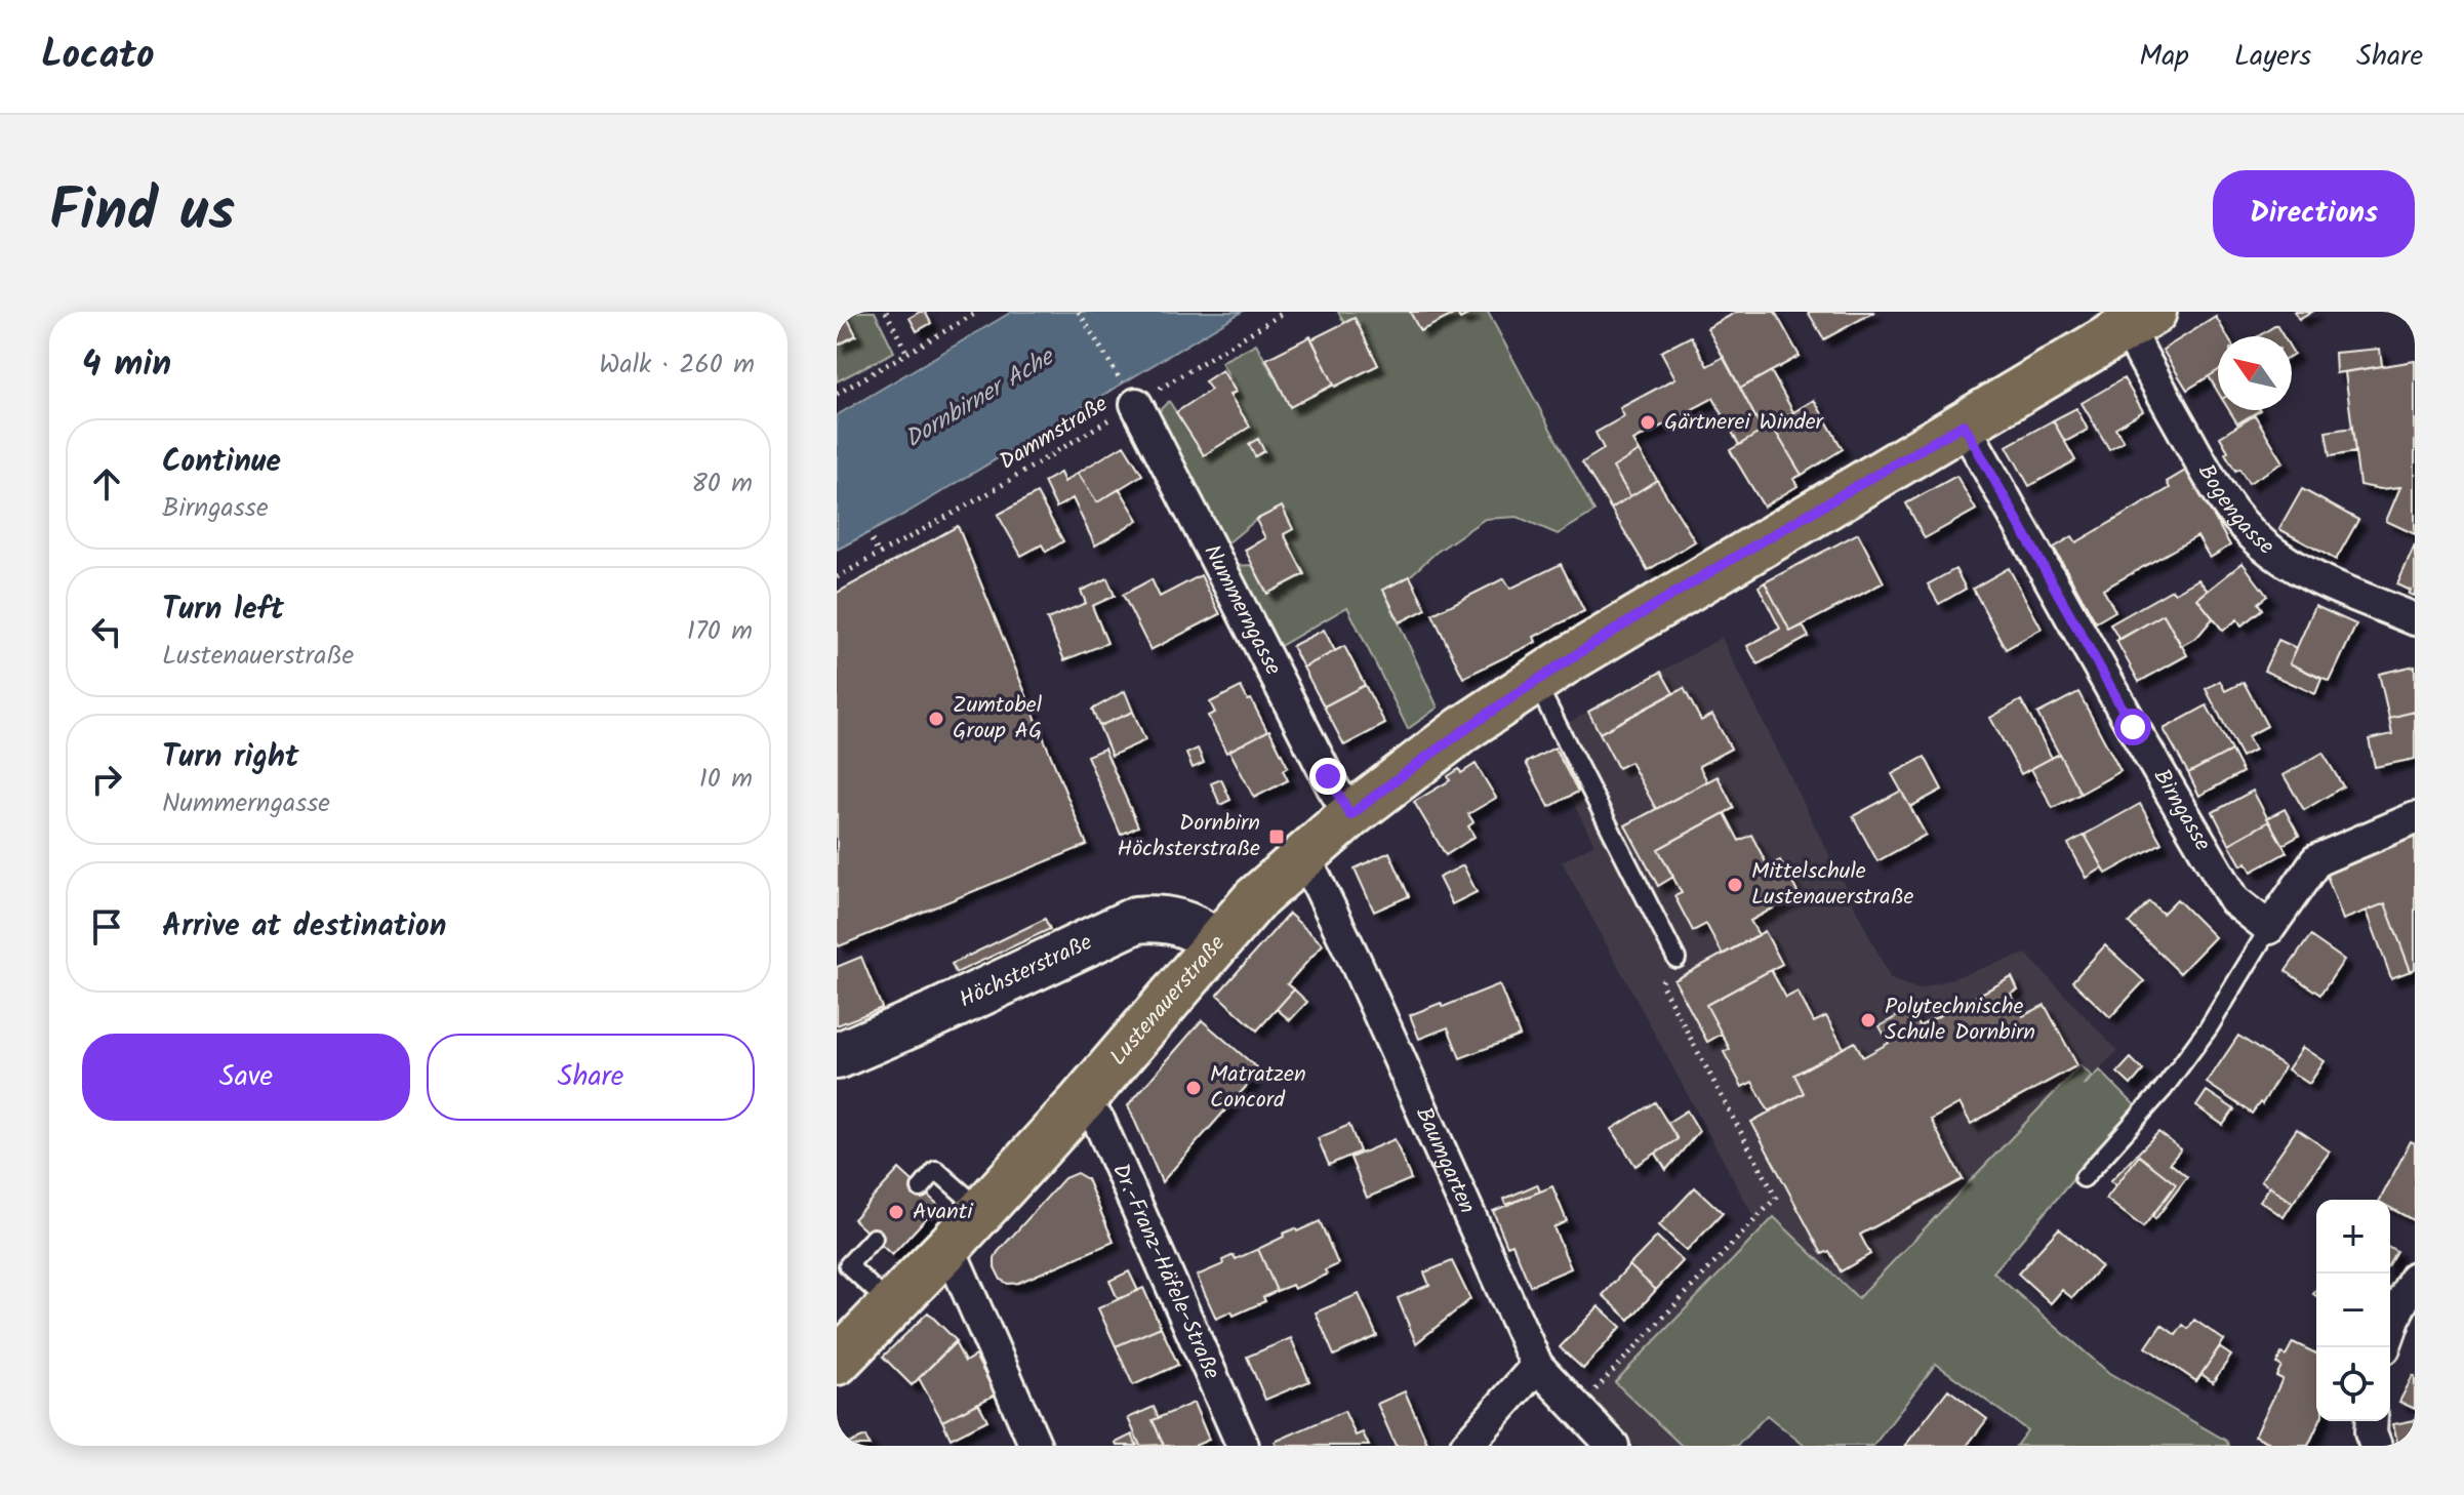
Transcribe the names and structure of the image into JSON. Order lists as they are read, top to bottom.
{
  "streets": {
    "main road": ["Höchsterstraße", "Lustenauerstraße"],
    "street": [
      "Bogengasse",
      "Nummerngasse",
      "Birngasse",
      "Baumgarten",
      "Dr.-Franz-Häfele-Straße"
    ],
    "path": ["Dammstraße"]
  },
  "crossings": [
    ["Dammstraße", "Nummerngasse"],
    ["Bogengasse", "Lustenauerstraße"],
    ["Nummerngasse", "Lustenauerstraße"],
    ["Birngasse", "Lustenauerstraße"],
    ["Höchsterstraße", "Lustenauerstraße"],
    ["Lustenauerstraße", "Baumgarten"],
    ["Lustenauerstraße", "Dr.-Franz-Häfele-Straße"]
  ],
  "water": ["Dornbirner Ache"],
  "places": {
    "other": [
      "Gärtnerei Winder",
      "Zumtobel Group AG",
      "Mittelschule Lustenauerstraße",
      "Polytechnische Schule Dornbirn",
      "Matratzen Concord",
      "Avanti"
    ],
    "transit": ["Dornbirn Höchsterstraße"]
  },
  "north": "top left",
  "page": {
    "header": "Locato",
    "nav": ["Map", "Layers", "Share"],
    "title": "Find us",
    "buttons": [
      "Directions",
      ["Save", "Share"]
    ],
    "heading": ["4 min", "Walk · 260 m"],
    "list": [
      ["Continue", "Birngasse", "80 m"],
      ["Turn left", "Lustenauerstraße", "170 m"],
      ["Turn right", "Nummerngasse", "10 m"],
      "Arrive at destination"
    ],
    "map_buttons": ["+", "−"]
  }
}
